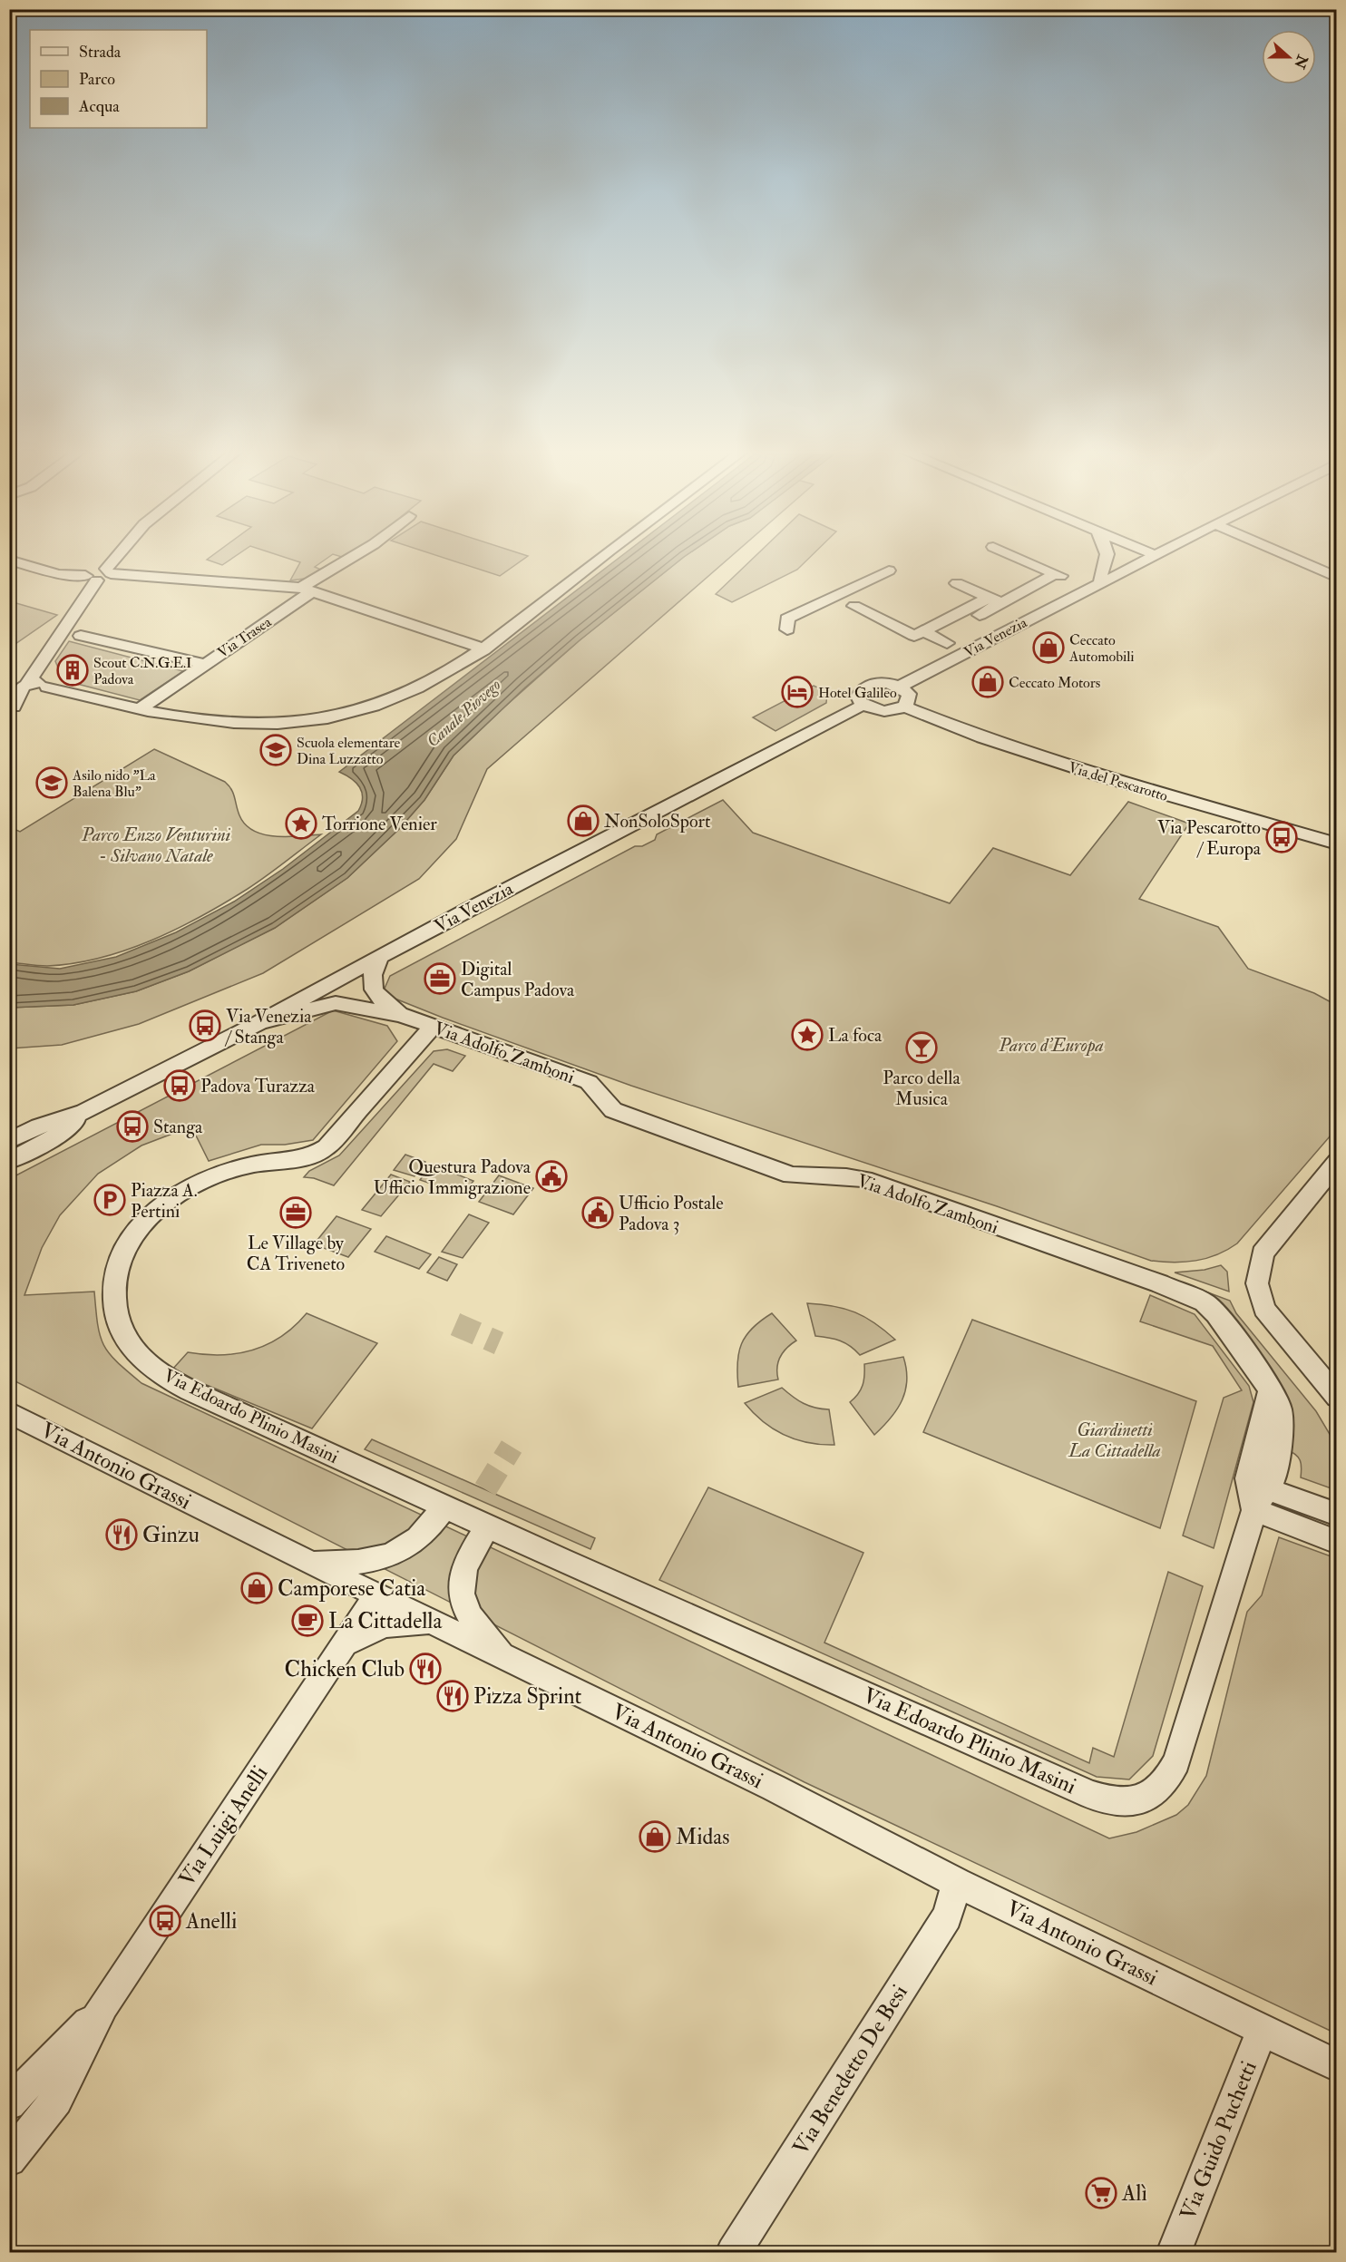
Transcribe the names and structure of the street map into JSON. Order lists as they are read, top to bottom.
{
  "streets": {
    "street": [
      "Via Trasea",
      "Via Venezia",
      "Via del Pescarotto",
      "Via Adolfo Zamboni",
      "Via Edoardo Plinio Masini",
      "Via Antonio Grassi",
      "Via Luigi Anelli",
      "Via Benedetto De Besi",
      "Via Guido Puchetti"
    ]
  },
  "crossings": [
    ["Via Venezia", "Via Adolfo Zamboni"],
    ["Via Adolfo Zamboni", "Via Edoardo Plinio Masini"],
    ["Via Antonio Grassi", "Via Luigi Anelli"],
    ["Via Antonio Grassi", "Via Benedetto De Besi"],
    ["Via Antonio Grassi", "Via Guido Puchetti"]
  ],
  "water": ["Canale Piovego"],
  "parks": ["Parco Enzo Venturini - Silvano Natale", "Parco d'Europa", "Giardinetti La Cittadella"],
  "places": {
    "shop": [
      "Ceccato Automobili",
      "Ceccato Motors",
      "NonSoloSport",
      "Camporese Catia",
      "Midas"
    ],
    "building": ["Scout C.N.G.E.I Padova"],
    "hotel": ["Hotel Galileo"],
    "school or university": ["Scuola elementare Dina Luzzatto", "Asilo nido \"La Balena Blu\""],
    "place": ["Torrione Venier", "La foca"],
    "bus stop": [
      "Via Pescarotto / Europa",
      "Via Venezia / Stanga",
      "Padova Turazza",
      "Stanga",
      "Anelli"
    ],
    "office": ["Digital Campus Padova", "Le Village by CA Triveneto"],
    "bar": ["Parco della Musica"],
    "public building": ["Questura Padova Ufficio Immigrazione", "Ufficio Postale Padova 3"],
    "parking": ["Piazza A. Pertini"],
    "restaurant": ["Ginzu", "Chicken Club", "Pizza Sprint"],
    "cafe": ["La Cittadella"],
    "supermarket": ["Alì"]
  },
  "legend": ["Strada", "Parco", "Acqua"],
  "north": "right"
}
